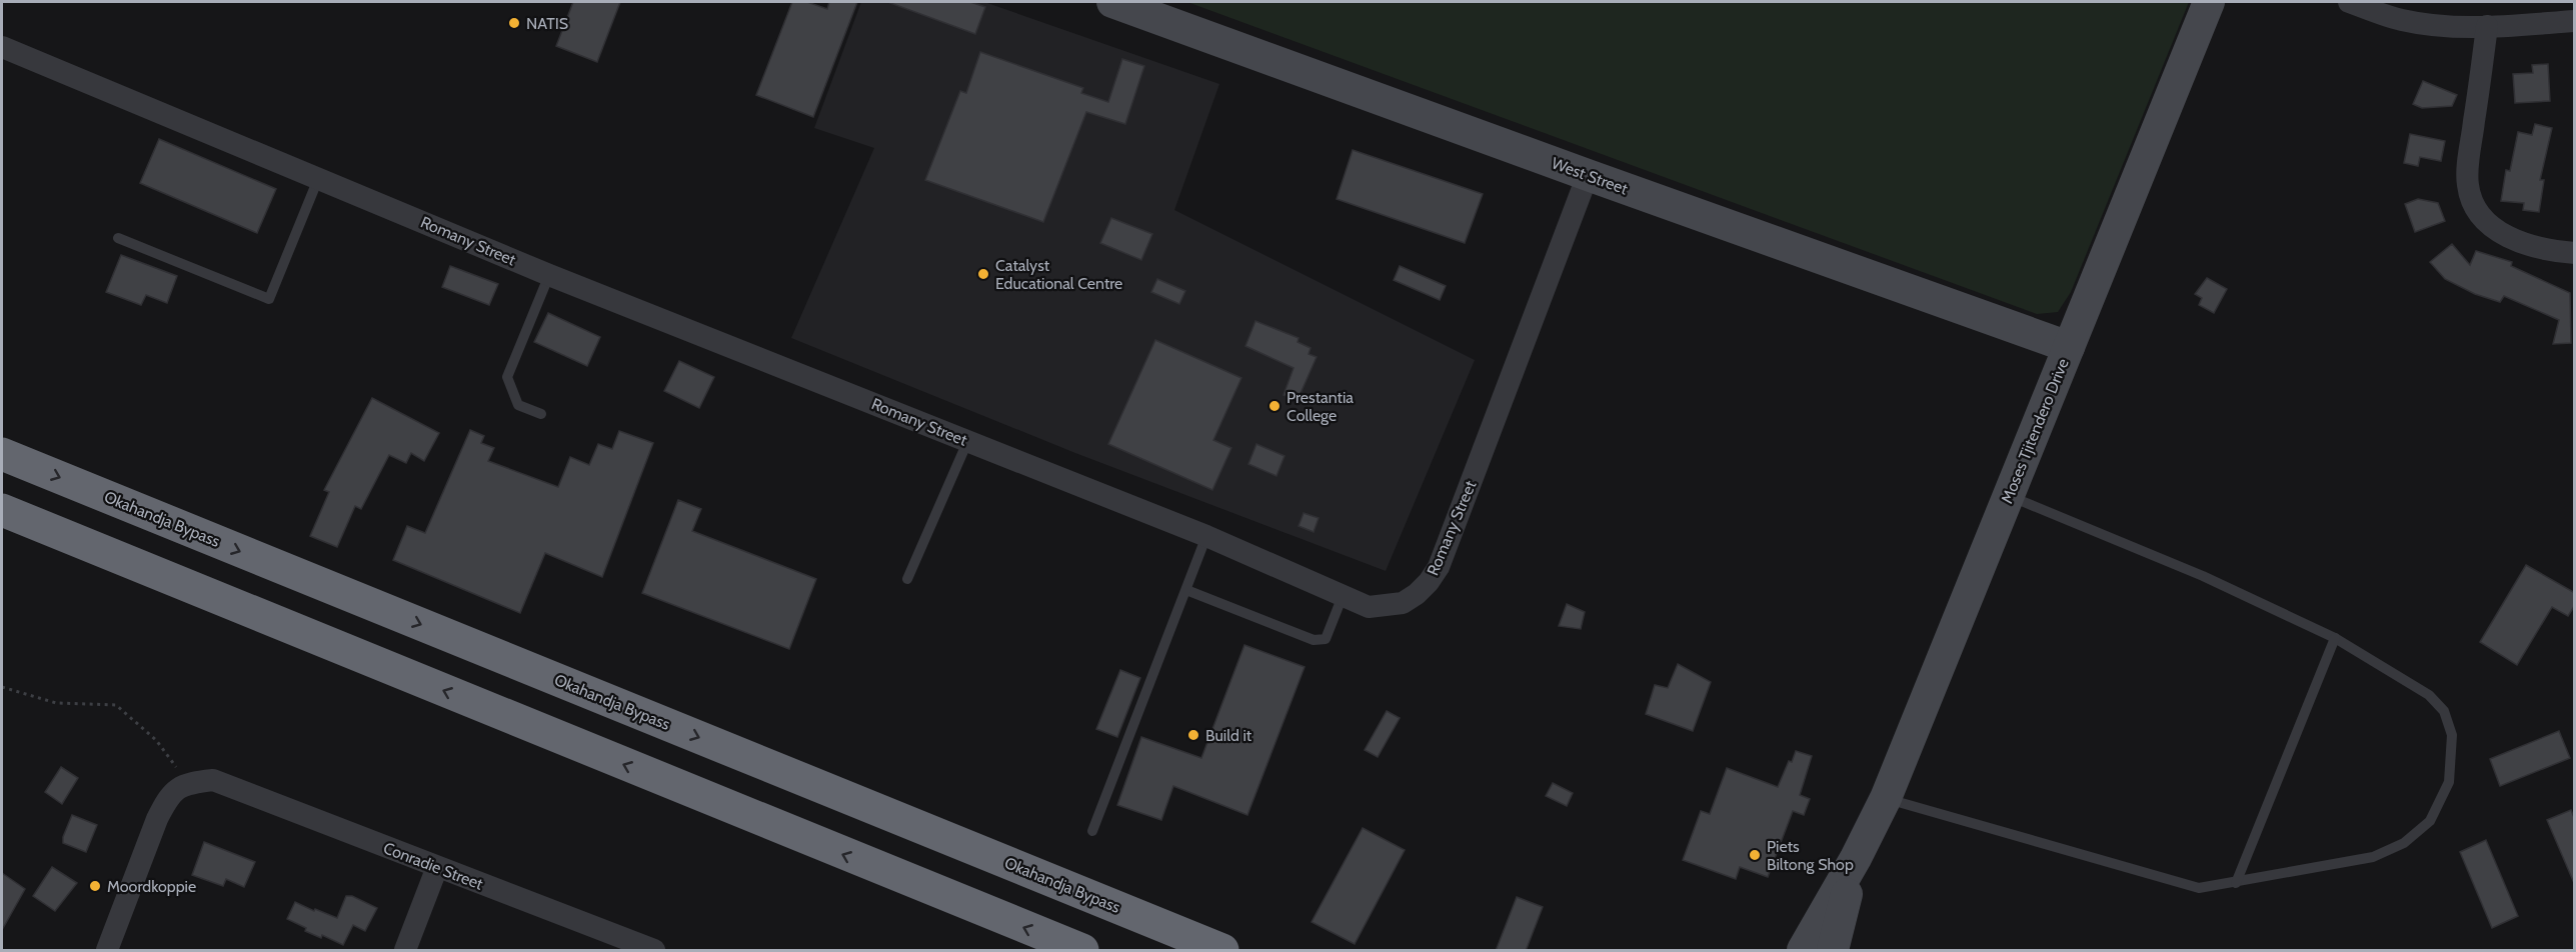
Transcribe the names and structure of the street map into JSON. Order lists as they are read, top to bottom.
{
  "streets": {
    "highway": ["Okahandja Bypass"],
    "street": [
      "West Street",
      "Romany Street",
      "Moses Tjitendero Drive",
      "Conradie Street"
    ]
  },
  "crossings": [
    ["West Street", "Romany Street"],
    ["West Street", "Moses Tjitendero Drive"]
  ],
  "places": [
    "NATIS",
    "Catalyst Educational Centre",
    "Prestantia College",
    "Build it",
    "Piets Biltong Shop",
    "Moordkoppie"
  ]
}
